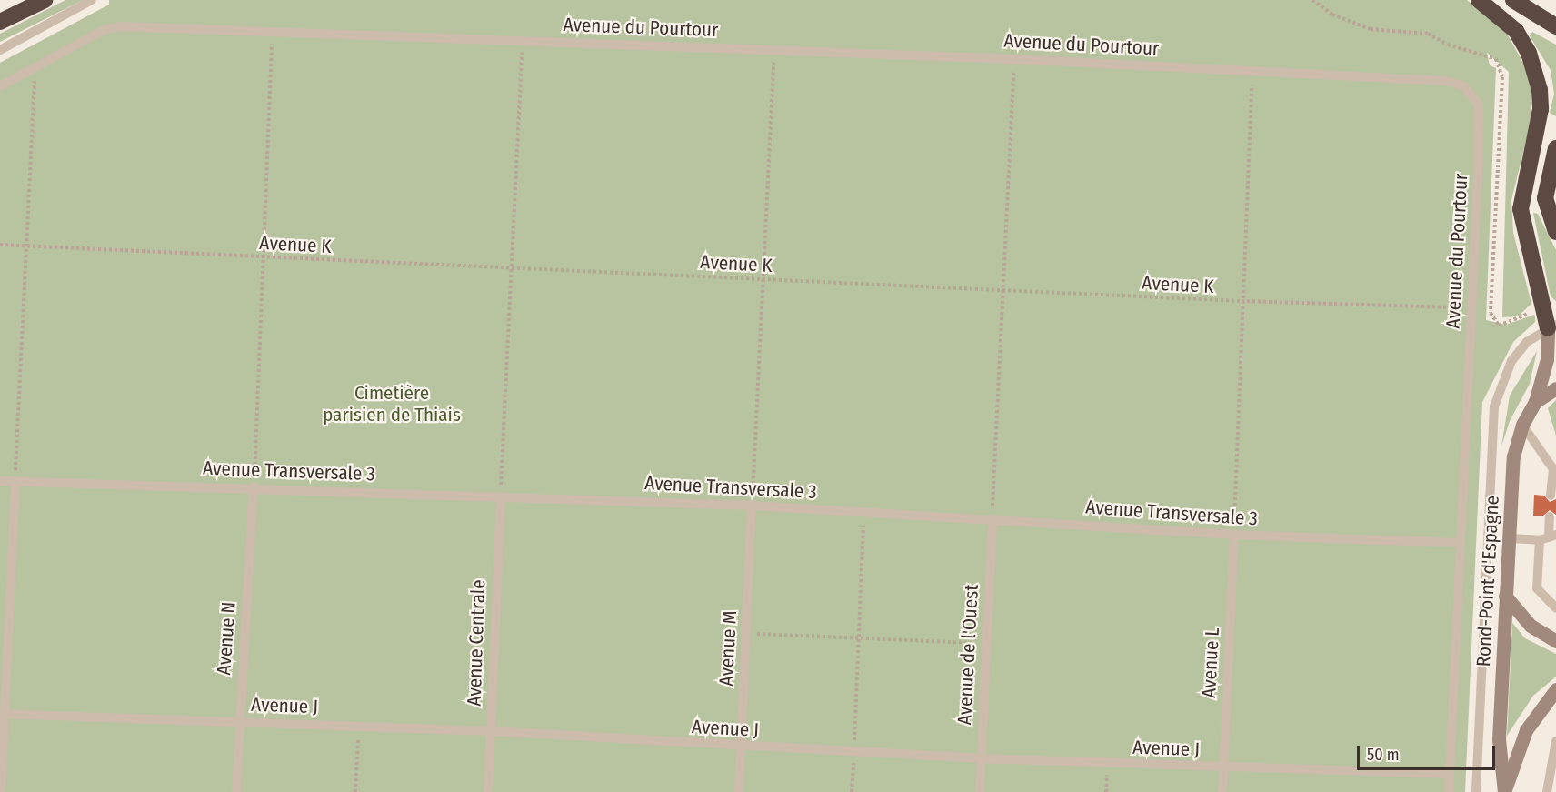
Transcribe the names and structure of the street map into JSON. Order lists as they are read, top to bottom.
{
  "streets": {
    "street": ["Rond-Point d'Espagne"],
    "lane": [
      "Avenue du Pourtour",
      "Avenue Transversale 3",
      "Avenue N",
      "Avenue Centrale",
      "Avenue M",
      "Avenue de l'Ouest",
      "Avenue L",
      "Avenue J"
    ],
    "path": ["Avenue K"]
  },
  "crossings": [
    ["Avenue du Pourtour", "Avenue K"],
    ["Avenue du Pourtour", "Avenue Transversale 3"],
    ["Avenue du Pourtour", "Avenue J"],
    ["Avenue Transversale 3", "Avenue N"],
    ["Avenue Transversale 3", "Avenue Centrale"],
    ["Avenue Transversale 3", "Avenue M"],
    ["Avenue Transversale 3", "Avenue de l'Ouest"],
    ["Avenue Transversale 3", "Avenue L"],
    ["Avenue N", "Avenue J"],
    ["Avenue Centrale", "Avenue J"],
    ["Avenue M", "Avenue J"],
    ["Avenue de l'Ouest", "Avenue J"],
    ["Avenue L", "Avenue J"]
  ],
  "parks": ["Cimetière parisien de Thiais"],
  "scale_bar": "50 m"
}
